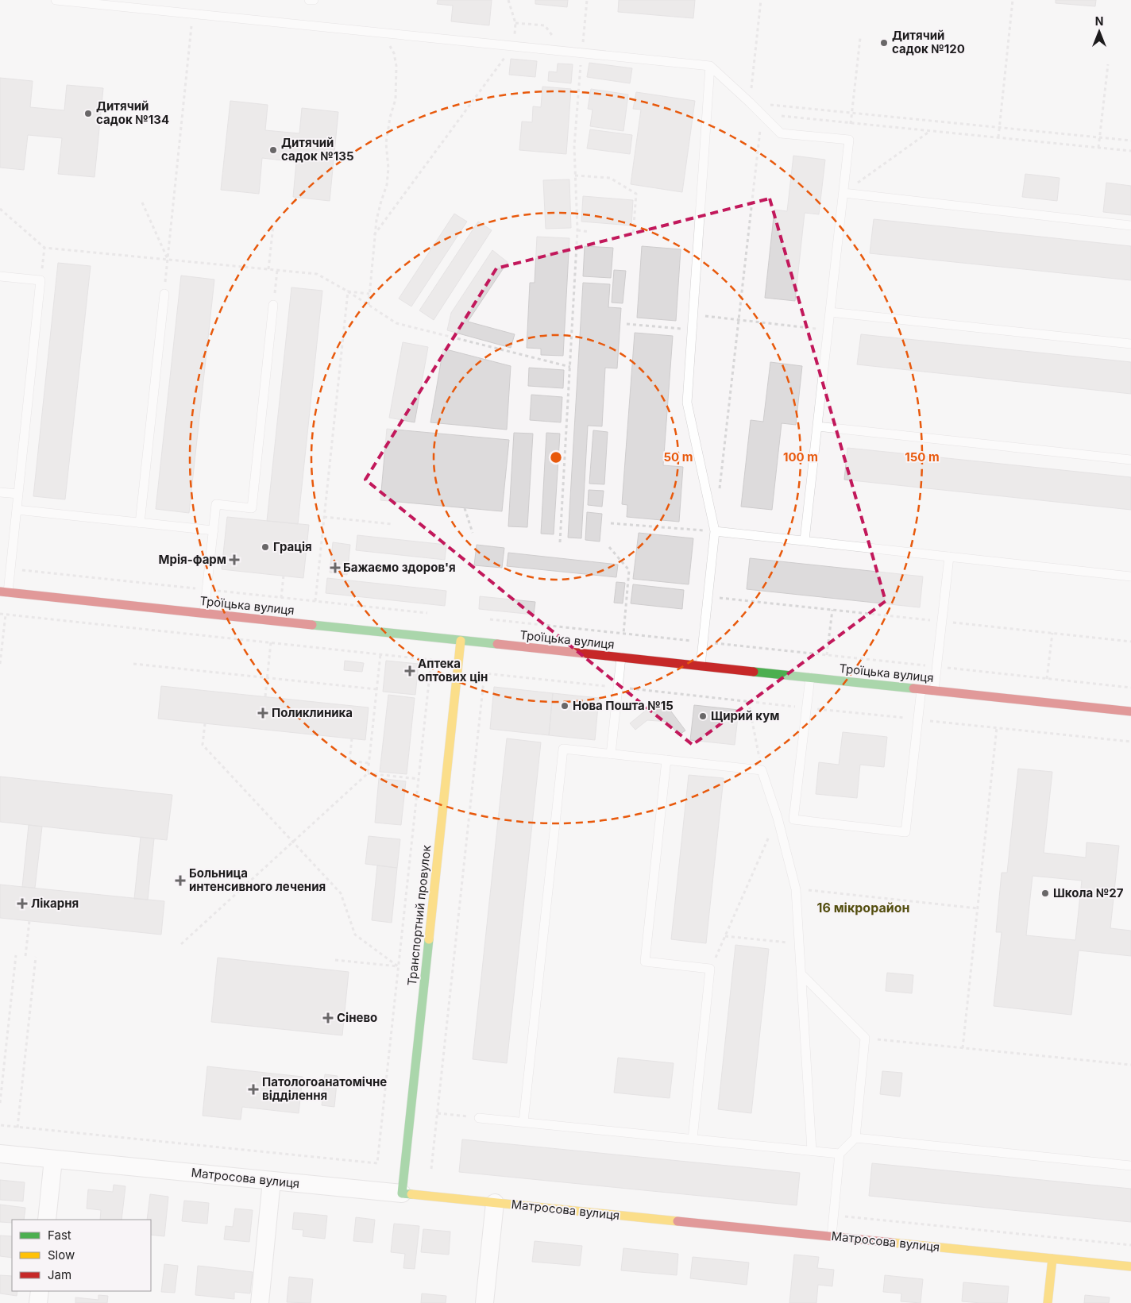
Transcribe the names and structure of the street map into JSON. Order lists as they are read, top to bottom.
{
  "streets": {
    "street": ["Троїцька вулиця", "Транспортний провулок", "Матросова вулиця"]
  },
  "crossings": [
    ["Троїцька вулиця", "Транспортний провулок"],
    ["Транспортний провулок", "Матросова вулиця"]
  ],
  "districts": ["16 мікрорайон"],
  "places": {
    "other": [
      "Дитячий садок №120",
      "Дитячий садок №134",
      "Дитячий садок №135",
      "Грація",
      "Нова Пошта №15",
      "Щирий кум",
      "Школа №27"
    ],
    "health": [
      "Мрія-фарм",
      "Бажаємо здоров'я",
      "Аптека оптових цін",
      "Поликлиника",
      "Больница интенсивного лечения",
      "Лікарня",
      "Сінево",
      "Патологоанатомічне відділення"
    ]
  },
  "legend": ["Fast", "Slow", "Jam"],
  "north": "top",
  "rings": ["50 m", "100 m", "150 m"]
}
